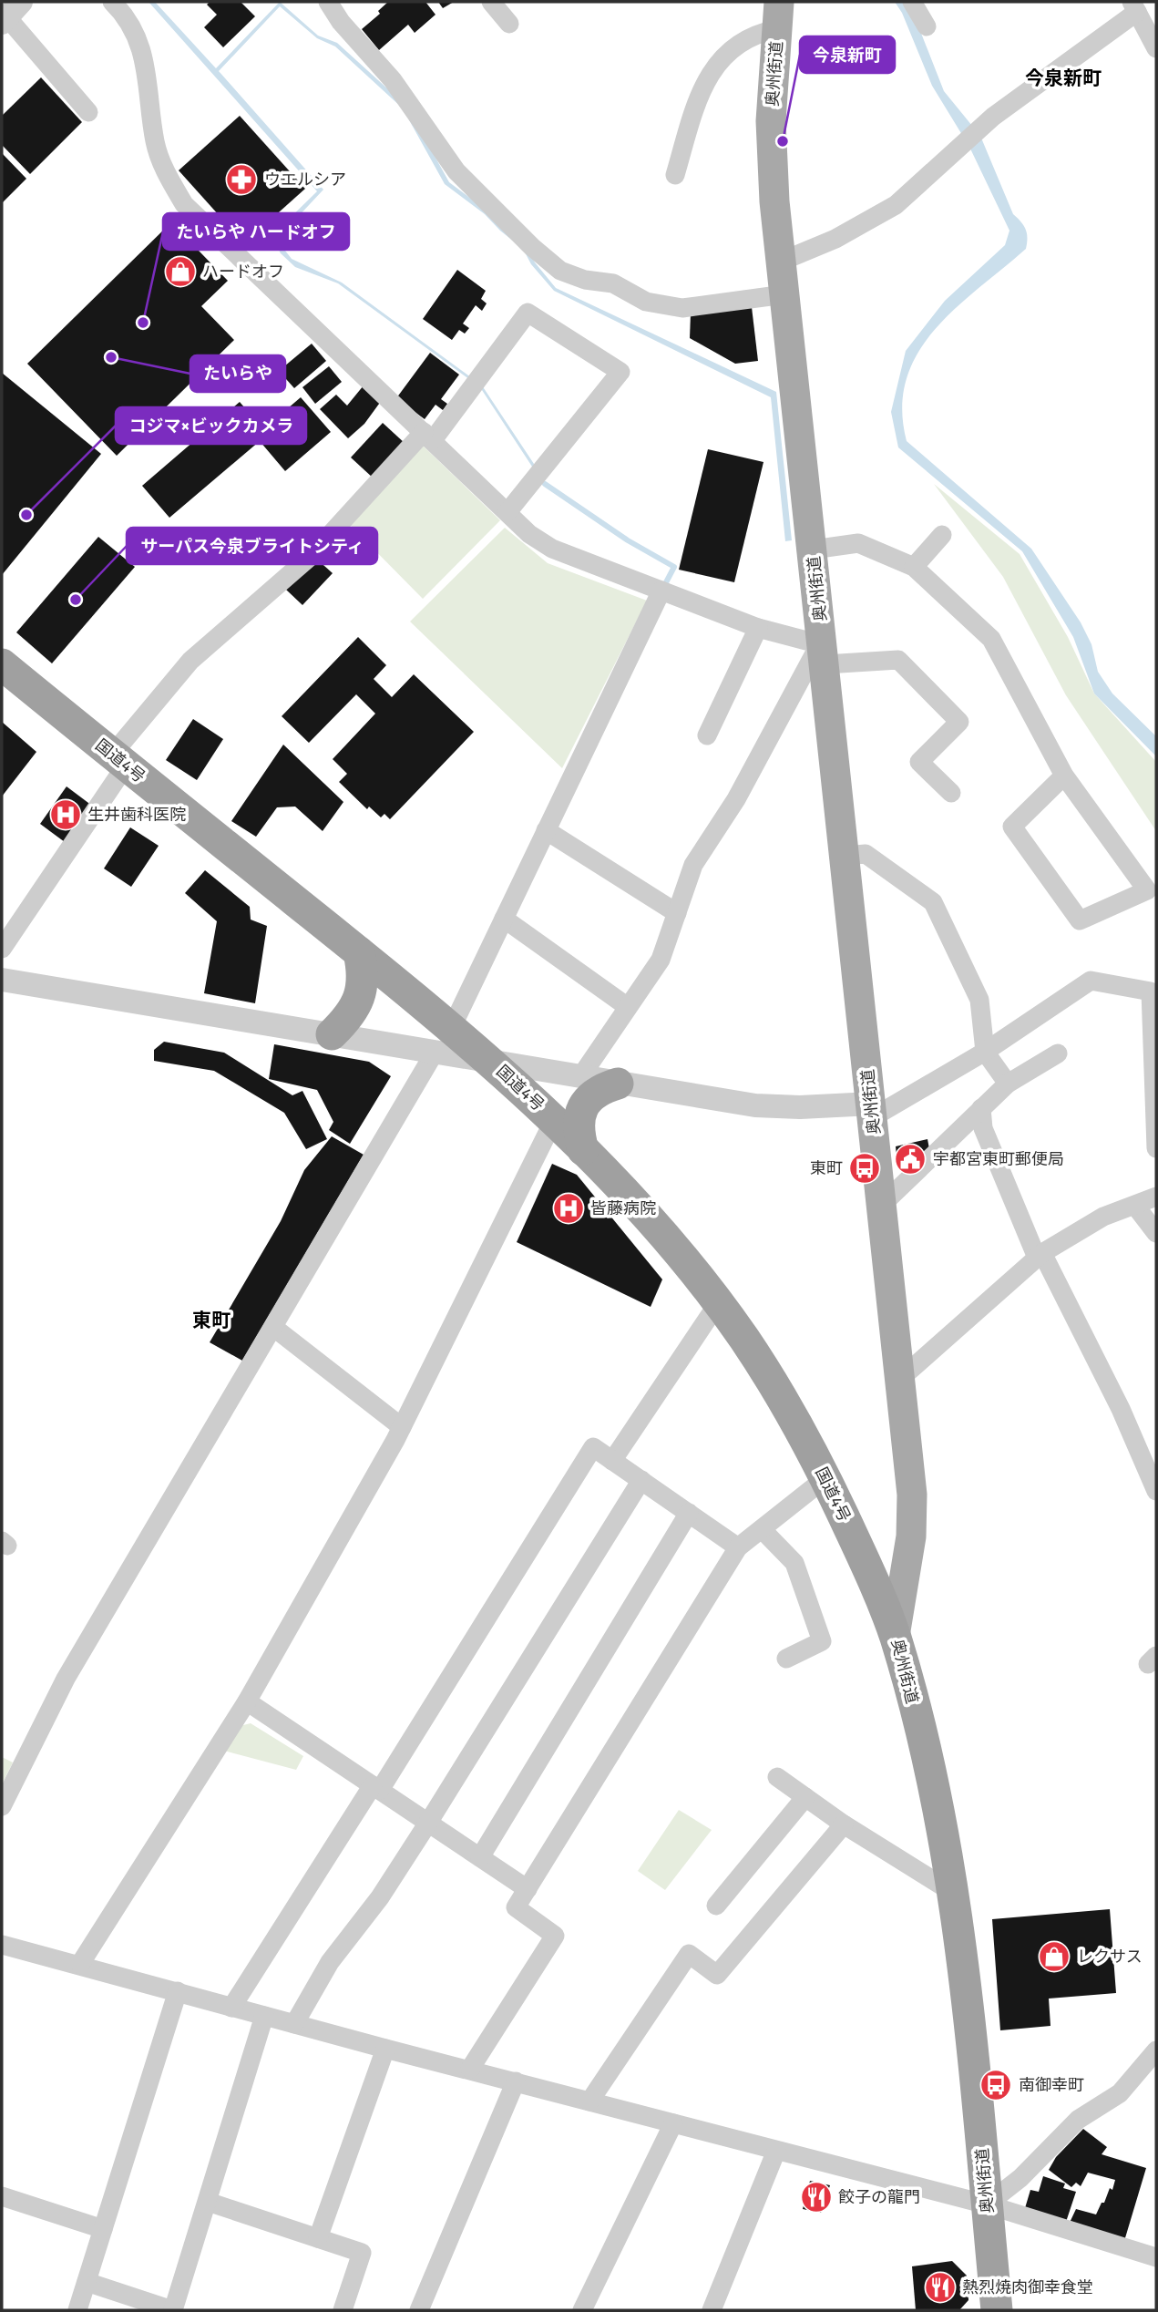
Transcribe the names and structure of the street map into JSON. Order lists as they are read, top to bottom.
{
  "streets": {
    "highway": ["奥州街道", "国道4号"]
  },
  "crossings": [
    ["奥州街道", "国道4号"]
  ],
  "districts": ["今泉新町", "東町"],
  "places": {
    "other": [
      "今泉新町",
      "たいらや ハードオフ",
      "たいらや",
      "コジマ×ビックカメラ",
      "サーパス今泉ブライトシティ"
    ],
    "pharmacy": ["ウエルシア"],
    "shop": ["ハードオフ", "レクサス"],
    "hospital": ["生井歯科医院", "皆藤病院"],
    "public building": ["宇都宮東町郵便局"],
    "bus stop": ["東町", "南御幸町"],
    "restaurant": ["餃子の龍門", "熱烈焼肉御幸食堂"]
  }
}
